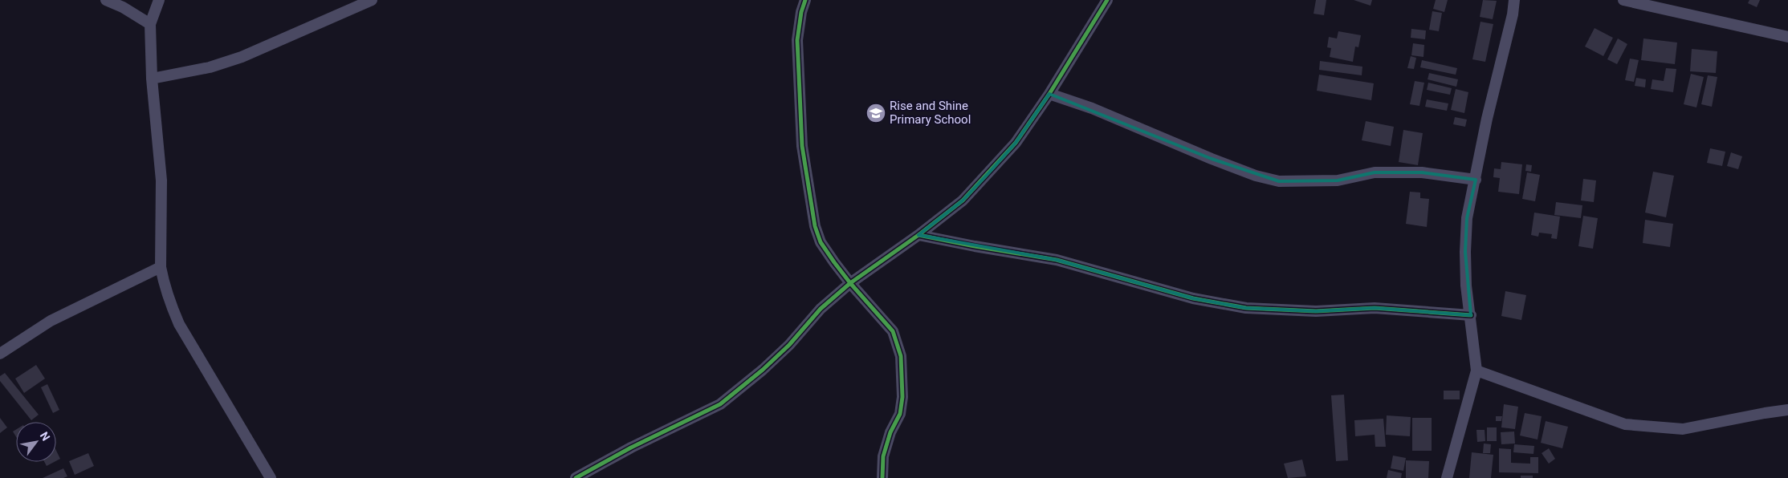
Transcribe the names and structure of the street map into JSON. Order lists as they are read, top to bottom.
{
  "places": {
    "school or university": ["Rise and Shine Primary School"]
  },
  "north": "top right"
}
